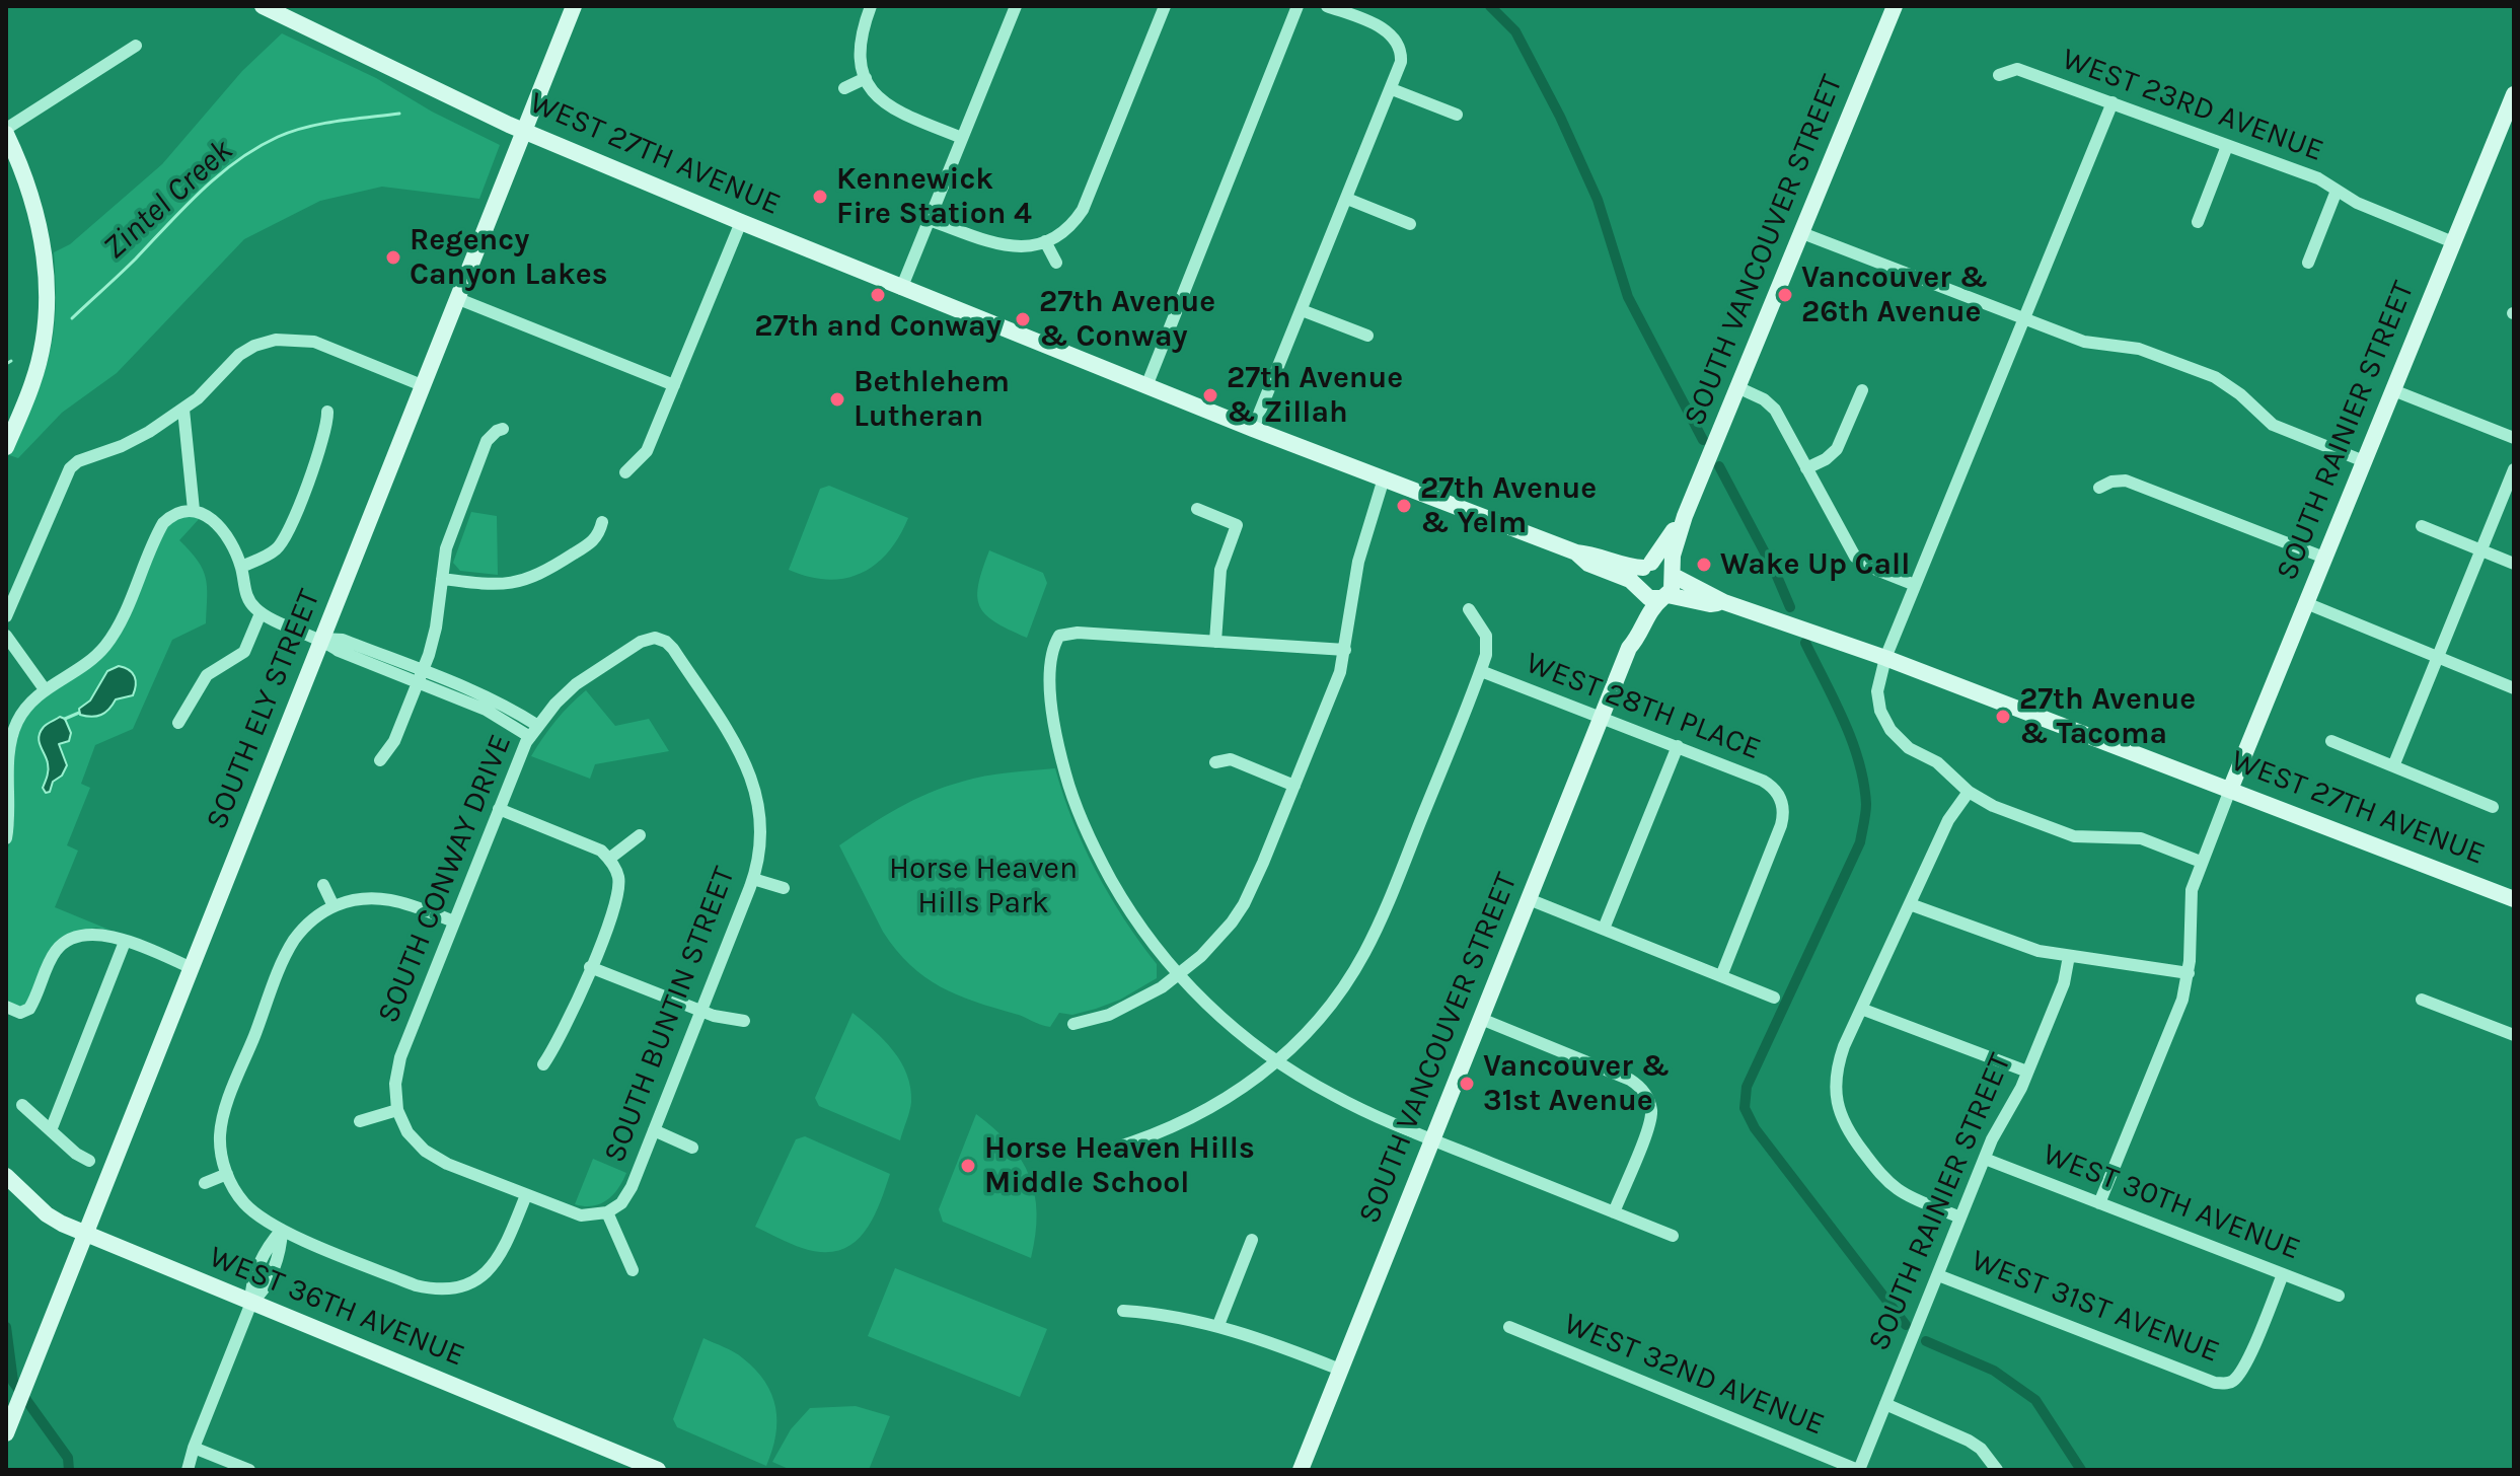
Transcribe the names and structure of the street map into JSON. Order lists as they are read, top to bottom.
{
  "streets": {
    "street": [
      "WEST 23RD AVENUE",
      "WEST 27TH AVENUE",
      "SOUTH VANCOUVER STREET",
      "SOUTH RAINIER STREET",
      "WEST 28TH PLACE",
      "SOUTH ELY STREET",
      "SOUTH CONWAY DRIVE",
      "SOUTH BUNTIN STREET",
      "WEST 30TH AVENUE",
      "WEST 36TH AVENUE",
      "WEST 31ST AVENUE",
      "WEST 32ND AVENUE"
    ]
  },
  "crossings": [
    ["WEST 23RD AVENUE", "SOUTH RAINIER STREET"],
    ["WEST 27TH AVENUE", "SOUTH VANCOUVER STREET"],
    ["WEST 27TH AVENUE", "SOUTH RAINIER STREET"],
    ["WEST 27TH AVENUE", "SOUTH ELY STREET"],
    ["SOUTH VANCOUVER STREET", "WEST 28TH PLACE"],
    ["SOUTH RAINIER STREET", "WEST 30TH AVENUE"],
    ["SOUTH RAINIER STREET", "WEST 31ST AVENUE"],
    ["SOUTH RAINIER STREET", "WEST 32ND AVENUE"],
    ["SOUTH ELY STREET", "WEST 36TH AVENUE"],
    ["SOUTH CONWAY DRIVE", "SOUTH BUNTIN STREET"],
    ["WEST 30TH AVENUE", "WEST 31ST AVENUE"]
  ],
  "water": ["Zintel Creek"],
  "parks": ["Horse Heaven Hills Park"],
  "places": [
    "Kennewick Fire Station 4",
    "Regency Canyon Lakes",
    "27th and Conway",
    "Vancouver & 26th Avenue",
    "27th Avenue & Conway",
    "27th Avenue & Zillah",
    "Bethlehem Lutheran",
    "27th Avenue & Yelm",
    "Wake Up Call",
    "27th Avenue & Tacoma",
    "Vancouver & 31st Avenue",
    "Horse Heaven Hills Middle School"
  ]
}
